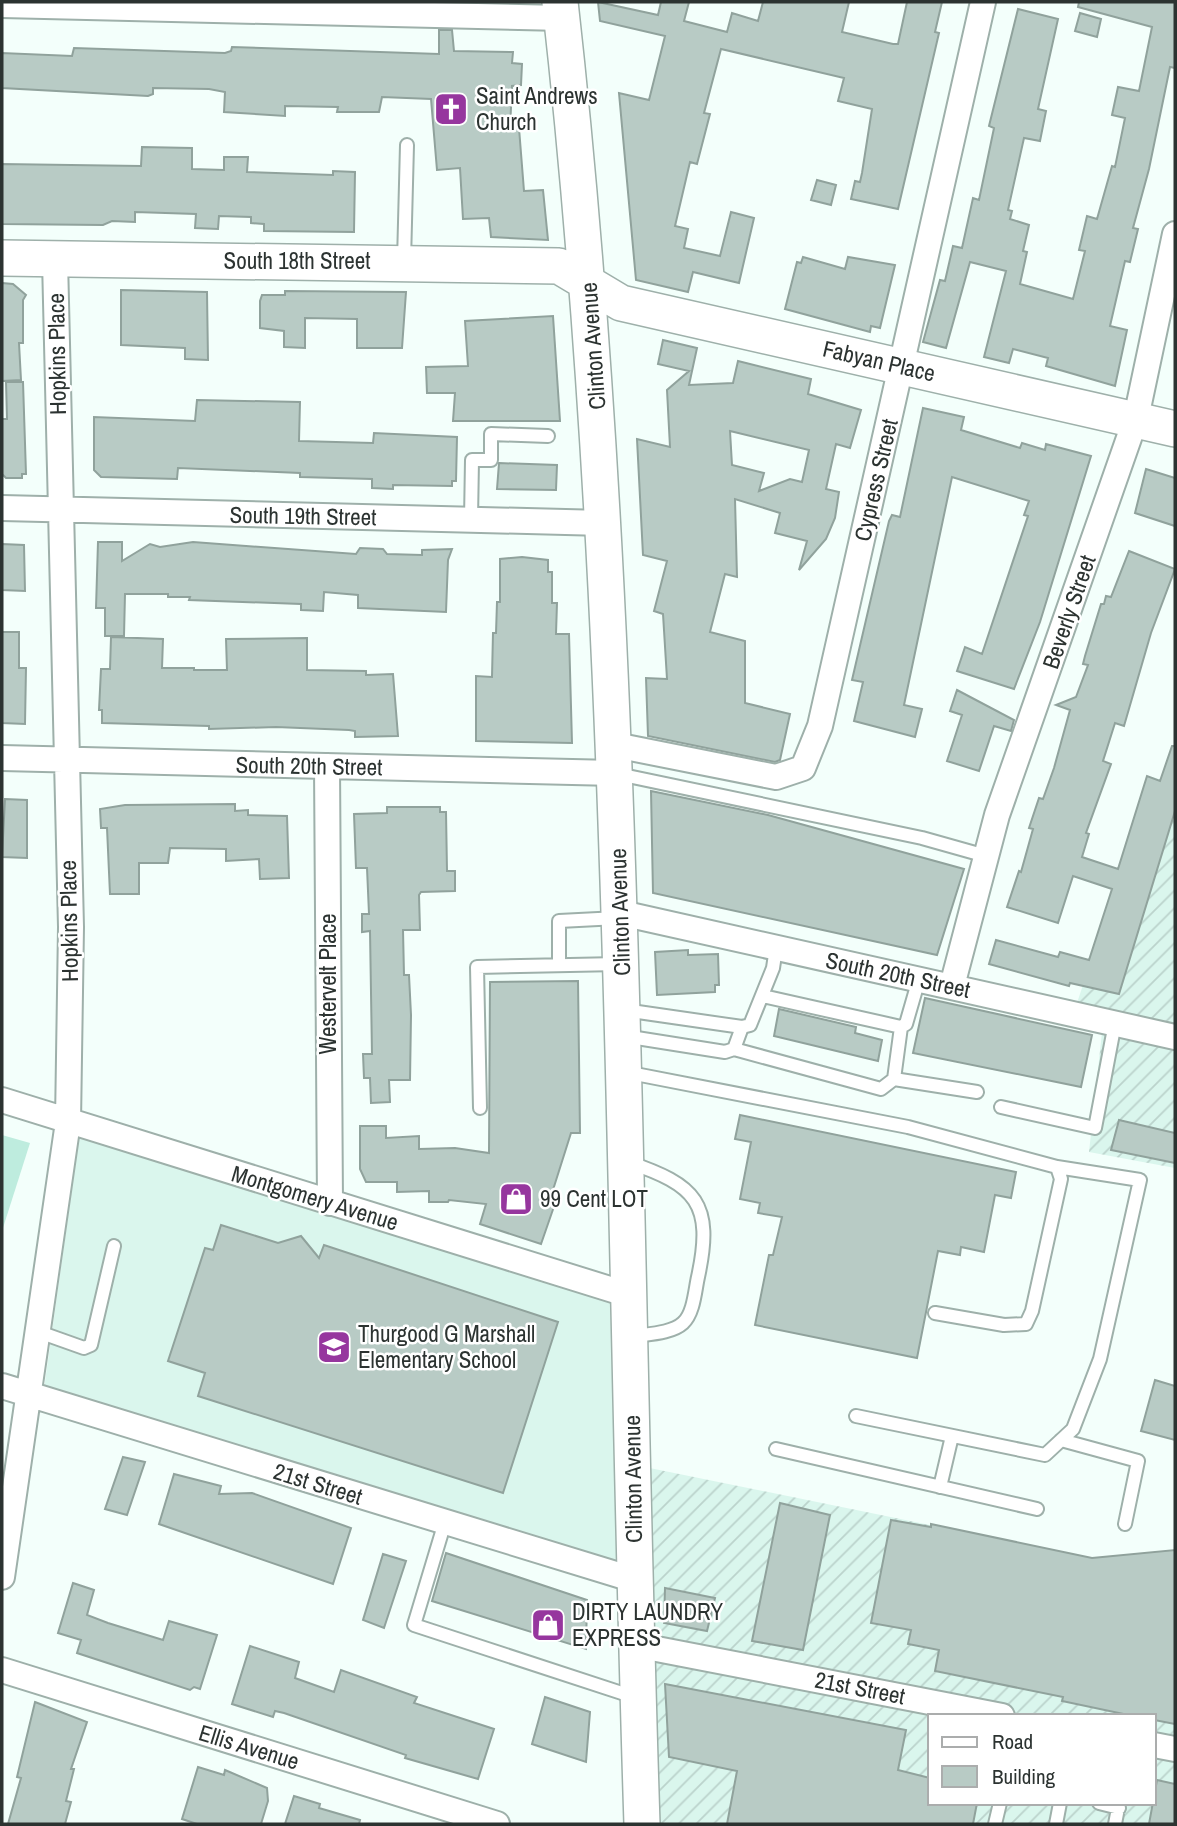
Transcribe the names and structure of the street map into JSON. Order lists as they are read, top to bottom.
{
  "streets": {
    "main road": ["South 18th Street", "Clinton Avenue", "Fabyan Place"],
    "street": [
      "Hopkins Place",
      "Cypress Street",
      "South 19th Street",
      "Beverly Street",
      "South 20th Street",
      "Westervelt Place",
      "Montgomery Avenue",
      "21st Street",
      "Ellis Avenue"
    ]
  },
  "crossings": [
    ["South 18th Street", "Clinton Avenue"],
    ["South 18th Street", "Hopkins Place"],
    ["South 18th Street", "Fabyan Place"],
    ["Clinton Avenue", "Fabyan Place"],
    ["Clinton Avenue", "Cypress Street"],
    ["Clinton Avenue", "South 19th Street"],
    ["Clinton Avenue", "South 20th Street"],
    ["Clinton Avenue", "Montgomery Avenue"],
    ["Clinton Avenue", "21st Street"],
    ["Hopkins Place", "South 19th Street"],
    ["Hopkins Place", "South 20th Street"],
    ["Hopkins Place", "Montgomery Avenue"],
    ["Hopkins Place", "21st Street"],
    ["Fabyan Place", "Cypress Street"],
    ["Fabyan Place", "Beverly Street"],
    ["Cypress Street", "South 20th Street"],
    ["Beverly Street", "South 20th Street"],
    ["South 20th Street", "Westervelt Place"],
    ["Westervelt Place", "Montgomery Avenue"]
  ],
  "places": {
    "church": ["Saint Andrews Church"],
    "shop": ["99 Cent LOT", "DIRTY LAUNDRY EXPRESS"],
    "school or university": ["Thurgood G Marshall Elementary School"]
  },
  "legend": ["Road", "Building"]
}
